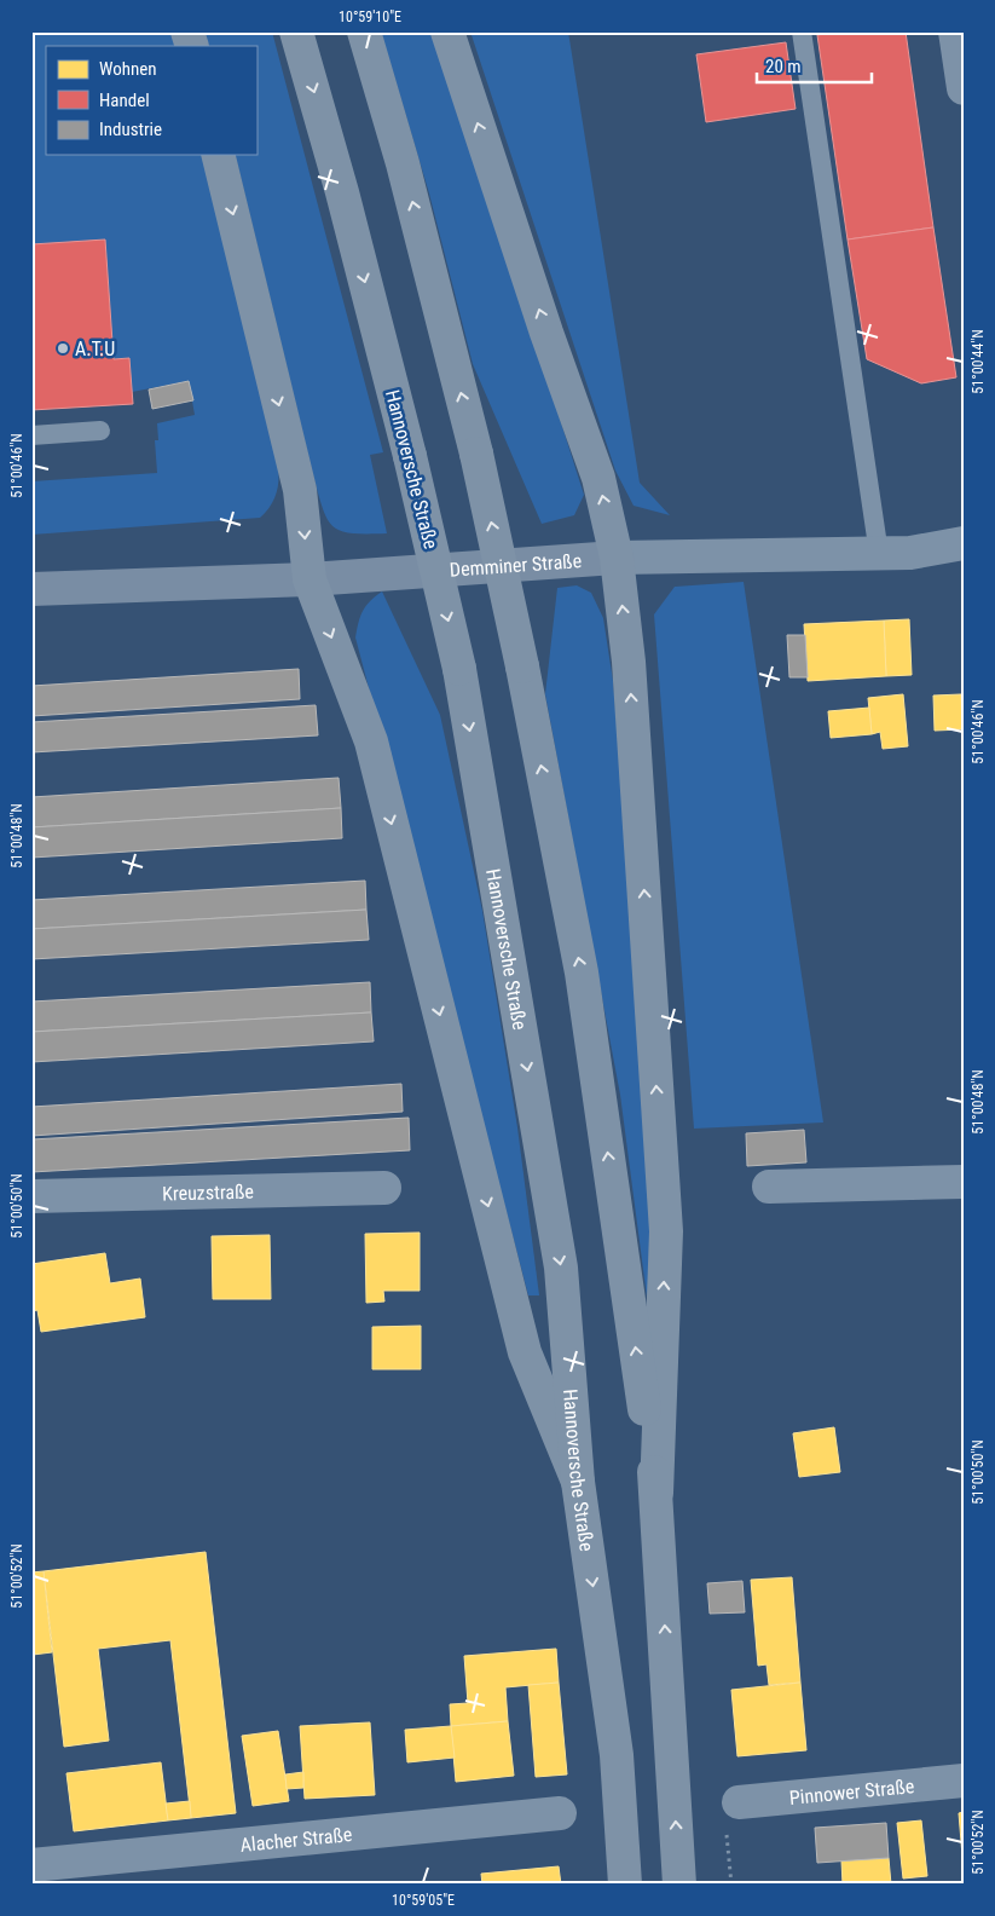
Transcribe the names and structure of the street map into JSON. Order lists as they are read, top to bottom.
{
  "streets": {
    "highway": ["Hannoversche Straße"],
    "main road": ["Demminer Straße"],
    "street": ["Kreuzstraße", "Pinnower Straße", "Alacher Straße"]
  },
  "places": ["A.T.U"],
  "legend": ["Wohnen", "Handel", "Industrie"],
  "scale_bar": "20 m",
  "coordinates": [
    "10°59'10\"E",
    "51°00'44\"N",
    "51°00'46\"N",
    "51°00'48\"N",
    "51°00'50\"N",
    "51°00'52\"N",
    "10°59'05\"E"
  ]
}
